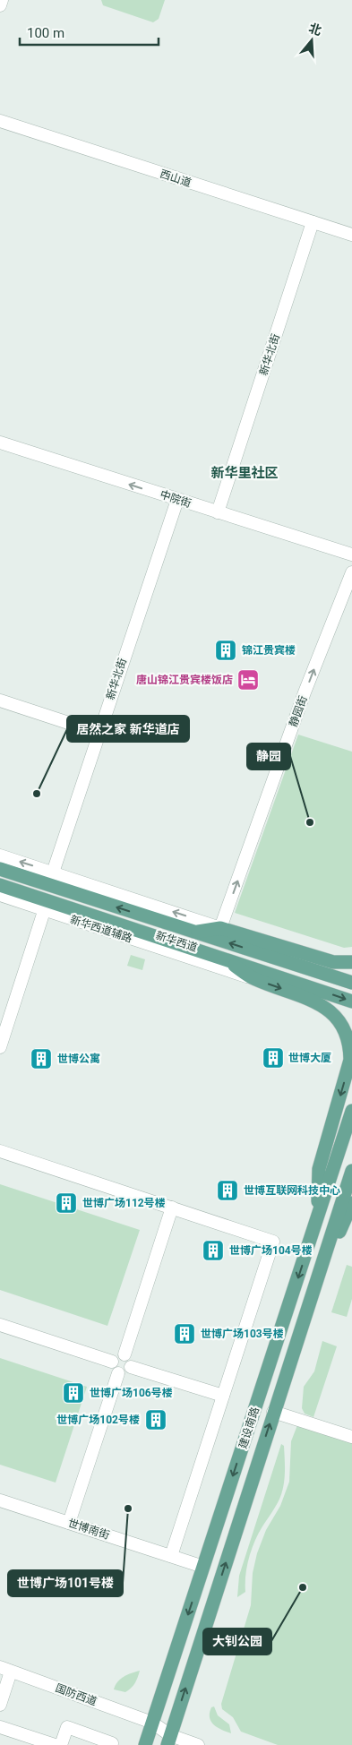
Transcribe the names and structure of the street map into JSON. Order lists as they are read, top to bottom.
{
  "streets": {
    "main road": ["新华西道", "建设南路"],
    "street": [
      "西山道",
      "新华北街",
      "中院街",
      "静园街",
      "新华西道辅路",
      "世博南街",
      "国防西道"
    ]
  },
  "crossings": [
    ["西山道", "新华北街"],
    ["新华北街", "中院街"],
    ["新华北街", "新华西道"],
    ["新华西道辅路", "新华西道"],
    ["建设南路", "世博南街"],
    ["建设南路", "国防西道"]
  ],
  "one_way": ["中院街", "静园街"],
  "districts": ["新华里社区"],
  "places": {
    "building": [
      "锦江贵宾楼",
      "世博大厦",
      "世博公寓",
      "世博互联网科技中心",
      "世博广场112号楼",
      "世博广场104号楼",
      "世博广场103号楼",
      "世博广场106号楼",
      "世博广场102号楼"
    ],
    "hotel": ["唐山锦江贵宾楼饭店"],
    "other": [
      "居然之家 新华道店",
      "静园",
      "世博广场101号楼",
      "大钊公园"
    ]
  },
  "scale_bar": "100 m",
  "north": "top"
}
